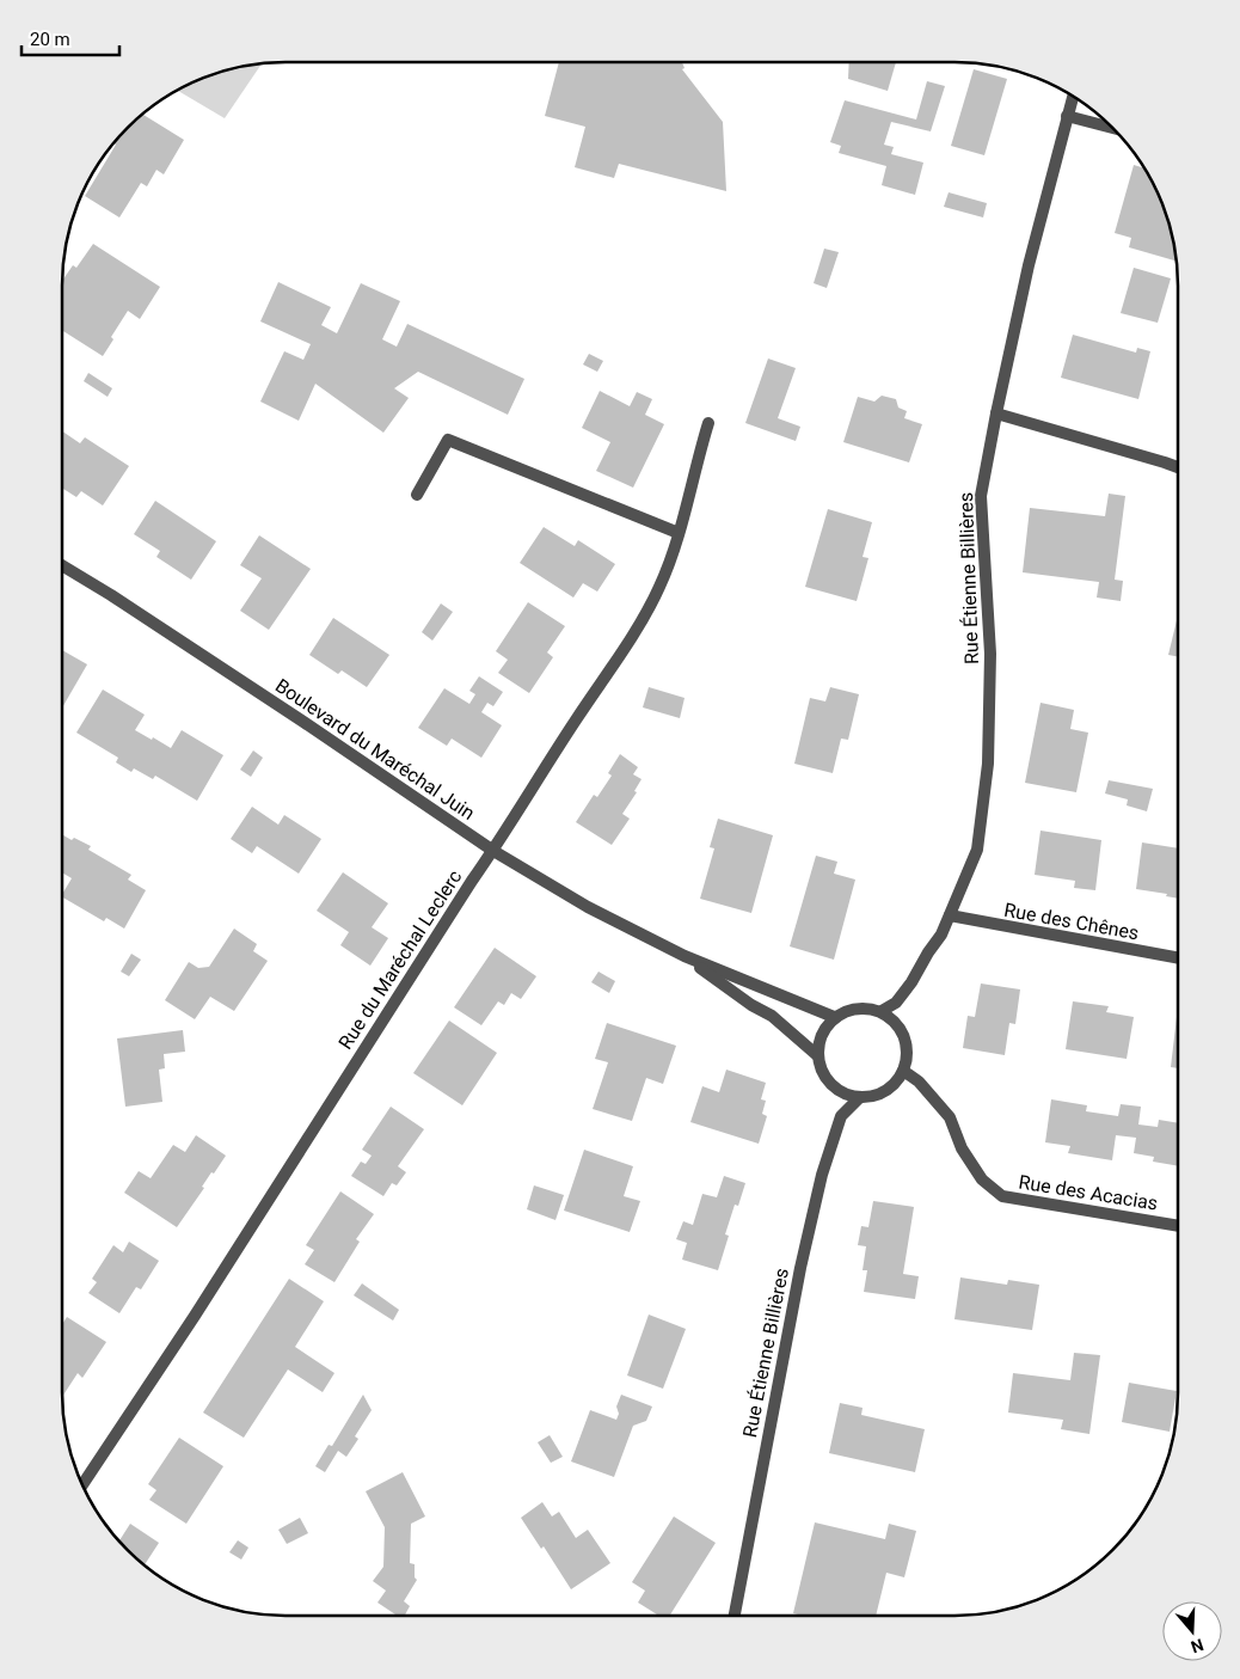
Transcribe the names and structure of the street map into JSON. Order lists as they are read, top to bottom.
{
  "streets": {
    "street": [
      "Rue Étienne Billières",
      "Boulevard du Maréchal Juin",
      "Rue des Chênes",
      "Rue du Maréchal Leclerc",
      "Rue des Acacias"
    ]
  },
  "crossings": [
    ["Rue Étienne Billières", "Boulevard du Maréchal Juin"],
    ["Rue Étienne Billières", "Rue des Chênes"],
    ["Rue Étienne Billières", "Rue des Acacias"],
    ["Boulevard du Maréchal Juin", "Rue du Maréchal Leclerc"],
    ["Boulevard du Maréchal Juin", "Rue des Acacias"]
  ],
  "scale_bar": "20 m",
  "north": "bottom"
}
